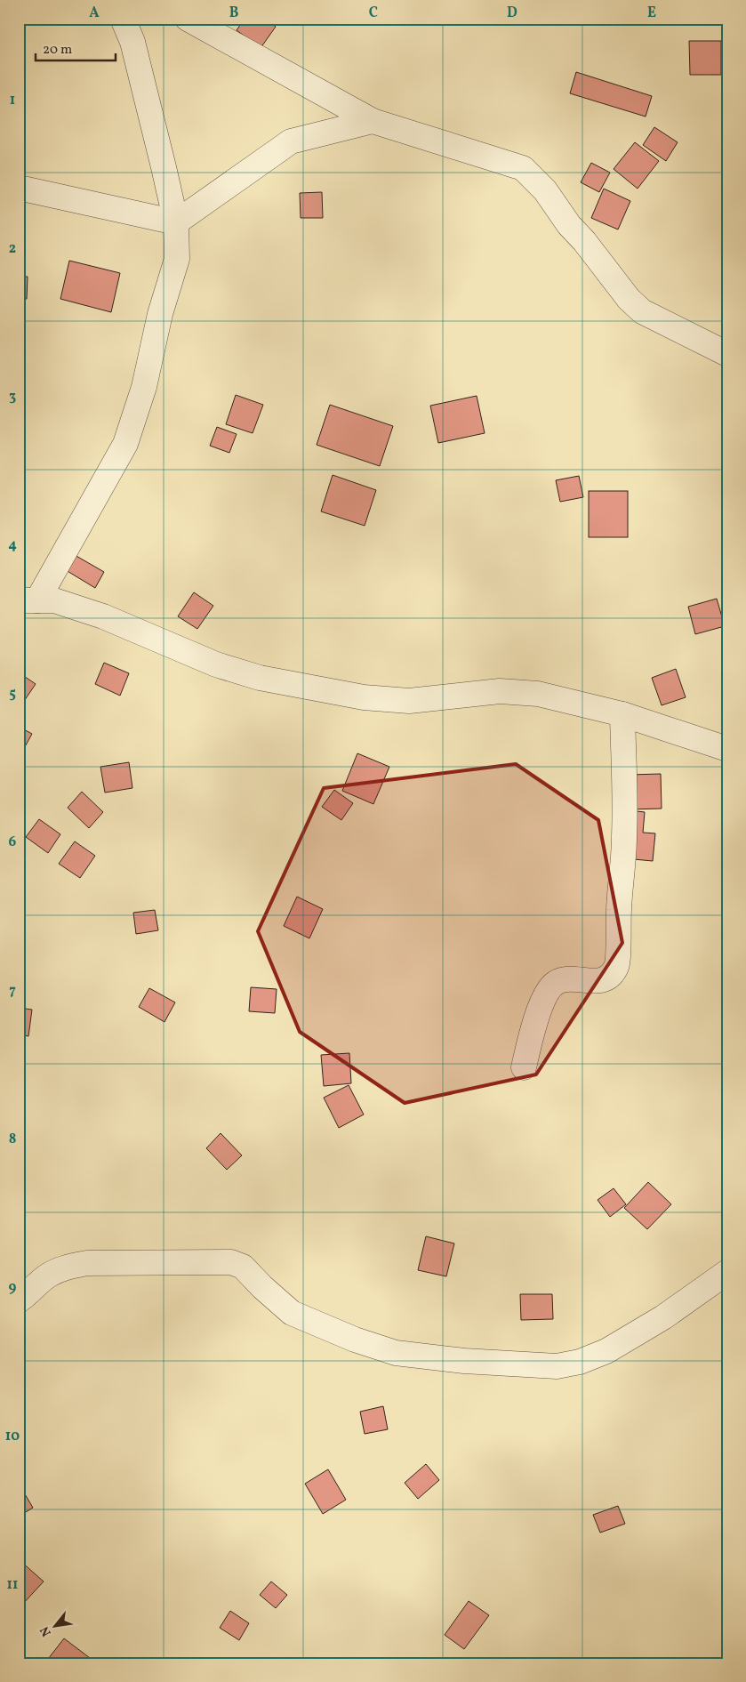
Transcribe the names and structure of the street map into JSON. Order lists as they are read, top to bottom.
{
  "scale_bar": "20 m",
  "north": "bottom left",
  "grid": {
    "columns": [
      "A",
      "B",
      "C",
      "D",
      "E"
    ],
    "rows": [
      "1",
      "2",
      "3",
      "4",
      "5",
      "6",
      "7",
      "8",
      "9",
      "10",
      "11"
    ]
  }
}
